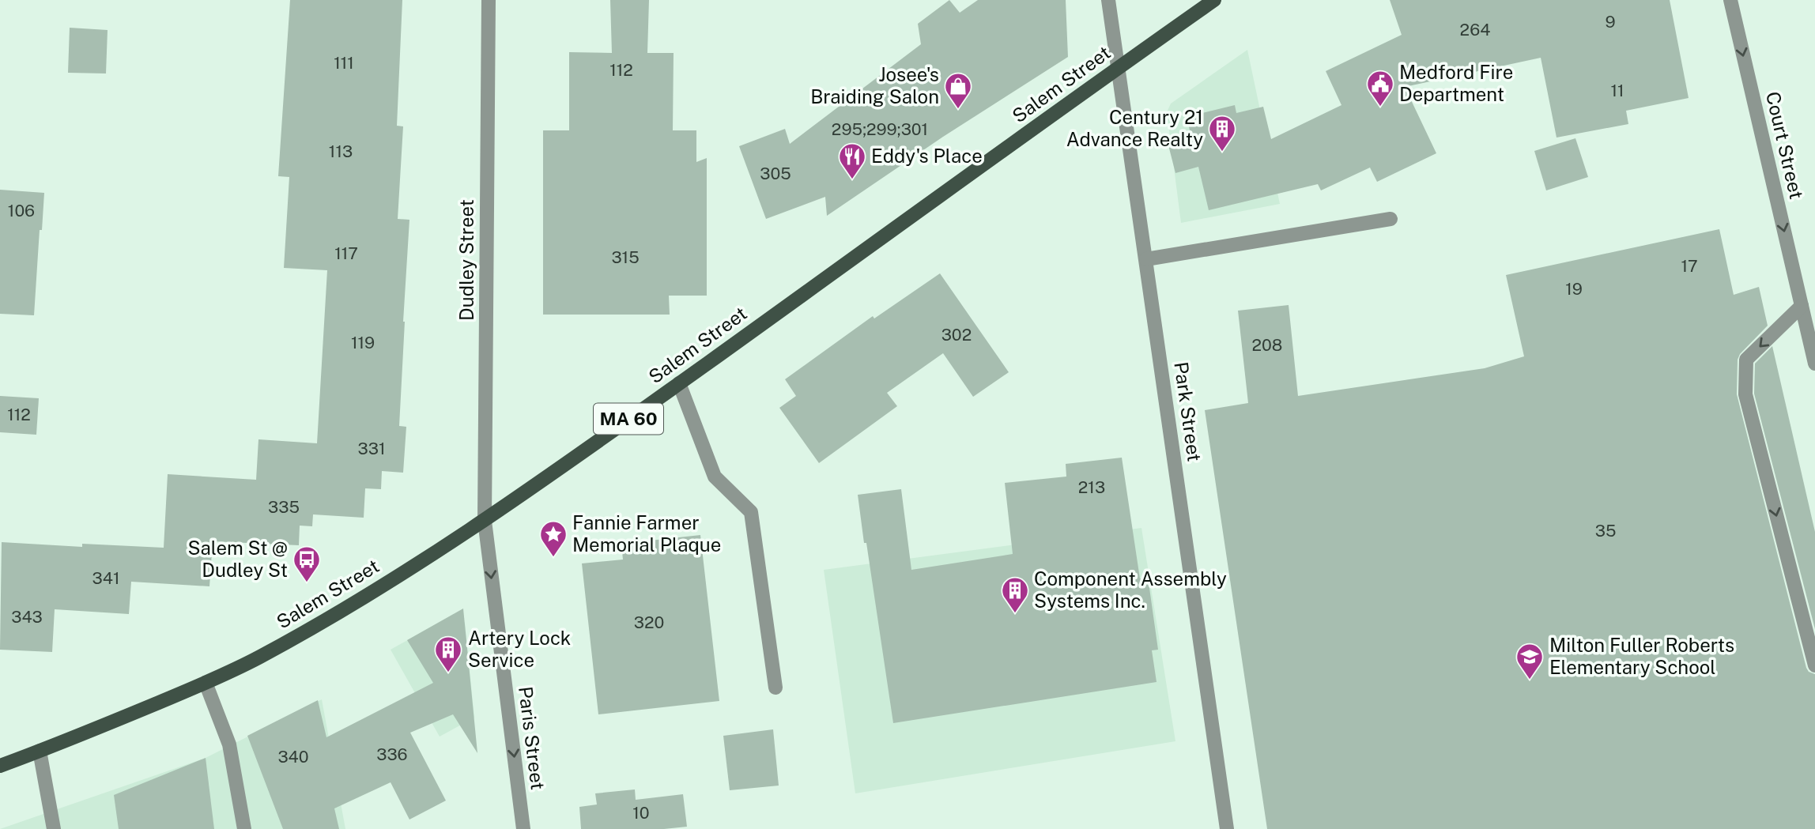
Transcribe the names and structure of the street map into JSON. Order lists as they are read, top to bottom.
{
  "streets": {
    "main road": ["Salem Street", "MA 60"],
    "street": [
      "Court Street",
      "Dudley Street",
      "Park Street",
      "Paris Street"
    ]
  },
  "crossings": [
    ["Salem Street", "Dudley Street"],
    ["Salem Street", "Park Street"],
    ["Salem Street", "Paris Street"],
    ["Dudley Street", "Paris Street"]
  ],
  "one_way": ["Court Street", "Paris Street"],
  "places": {
    "public building": ["Medford Fire Department"],
    "shop": ["Josee's Braiding Salon"],
    "building": ["Century 21 Advance Realty", "Component Assembly Systems Inc.", "Artery Lock Service"],
    "restaurant": ["Eddy's Place"],
    "place": ["Fannie Farmer Memorial Plaque"],
    "bus stop": ["Salem St @ Dudley St"],
    "school or university": ["Milton Fuller Roberts Elementary School"]
  },
  "house_numbers": [
    "9",
    "264",
    "111",
    "112",
    "11",
    "295;299;301",
    "113",
    "305",
    "106",
    "117",
    "315",
    "17",
    "19",
    "302",
    "119",
    "208",
    "112",
    "331",
    "213",
    "335",
    "35",
    "341",
    "343",
    "320",
    "336",
    "340",
    "10"
  ]
}
